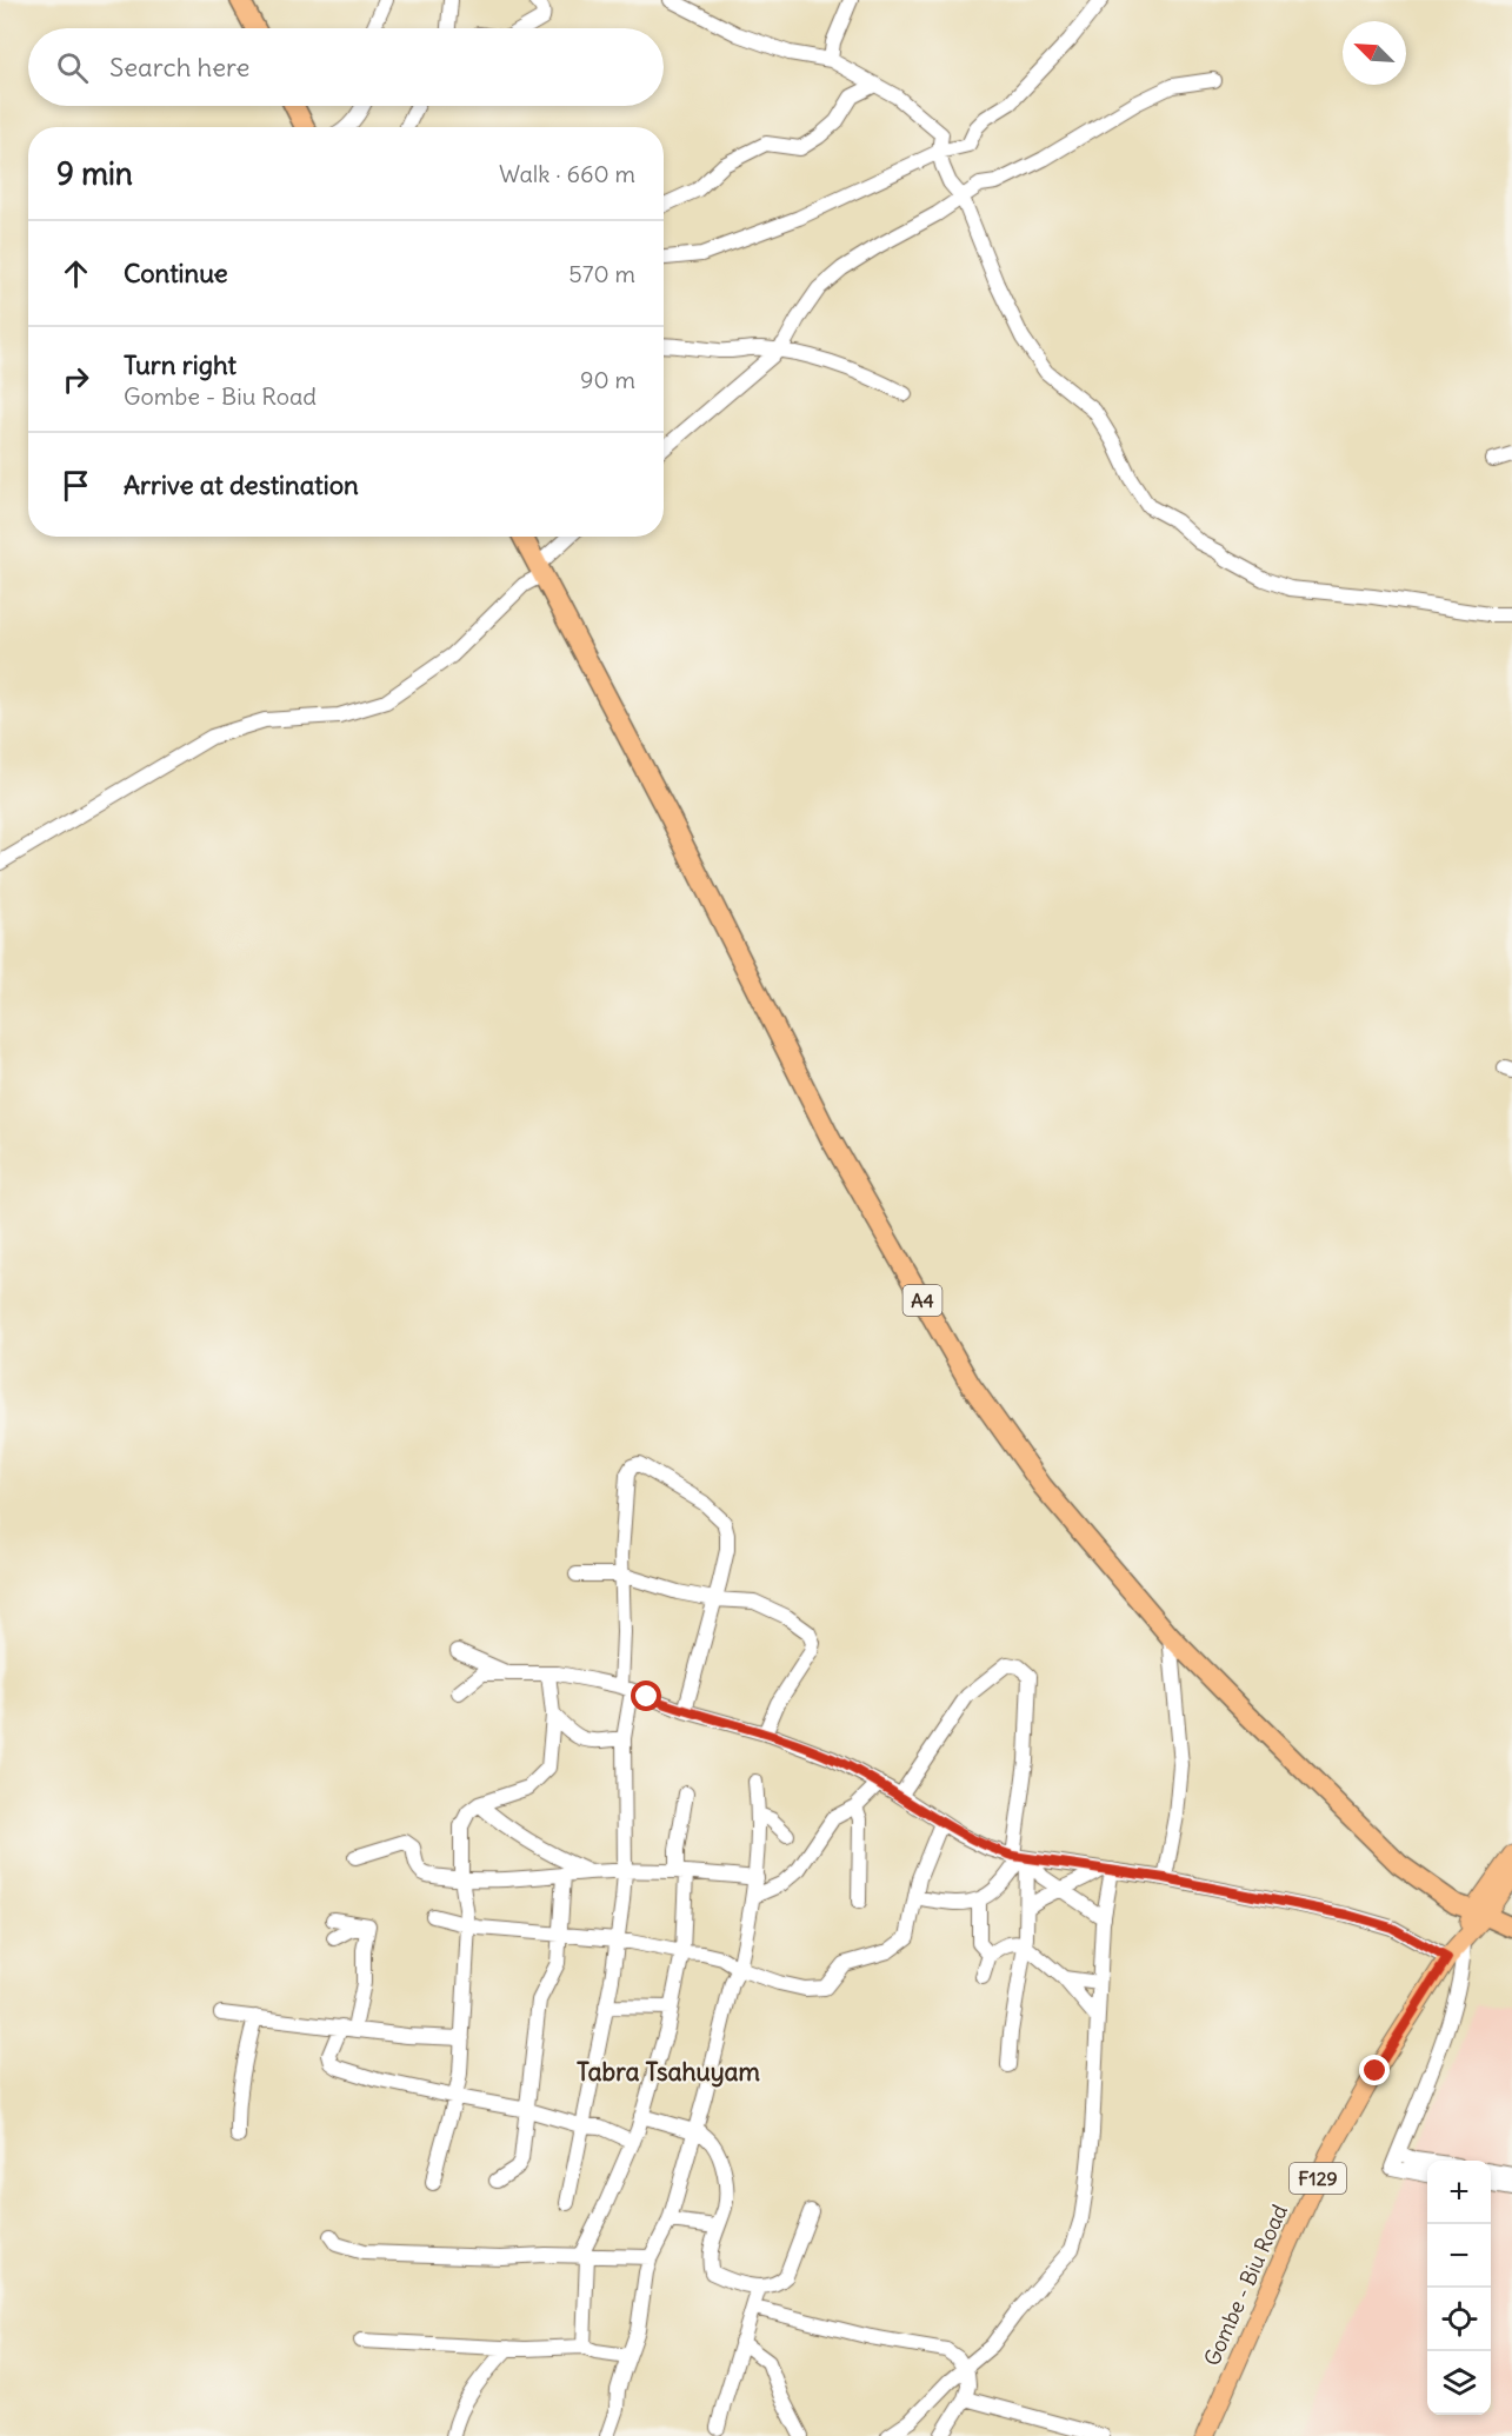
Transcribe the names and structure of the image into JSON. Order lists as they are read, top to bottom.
{
  "streets": {
    "highway": ["A4"],
    "main road": ["F129", "Gombe - Biu Road"]
  },
  "crossings": [
    ["A4", "F129"],
    ["A4", "Gombe - Biu Road"],
    ["F129", "Gombe - Biu Road"]
  ],
  "districts": ["Tabra Tsahuyam"],
  "north": "top left",
  "page": {
    "search": "Search here",
    "heading": ["9 min", "Walk · 660 m"],
    "list": [
      ["Continue", "570 m"],
      ["Turn right", "Gombe - Biu Road", "90 m"],
      "Arrive at destination"
    ],
    "map_buttons": ["+", "−"]
  }
}
